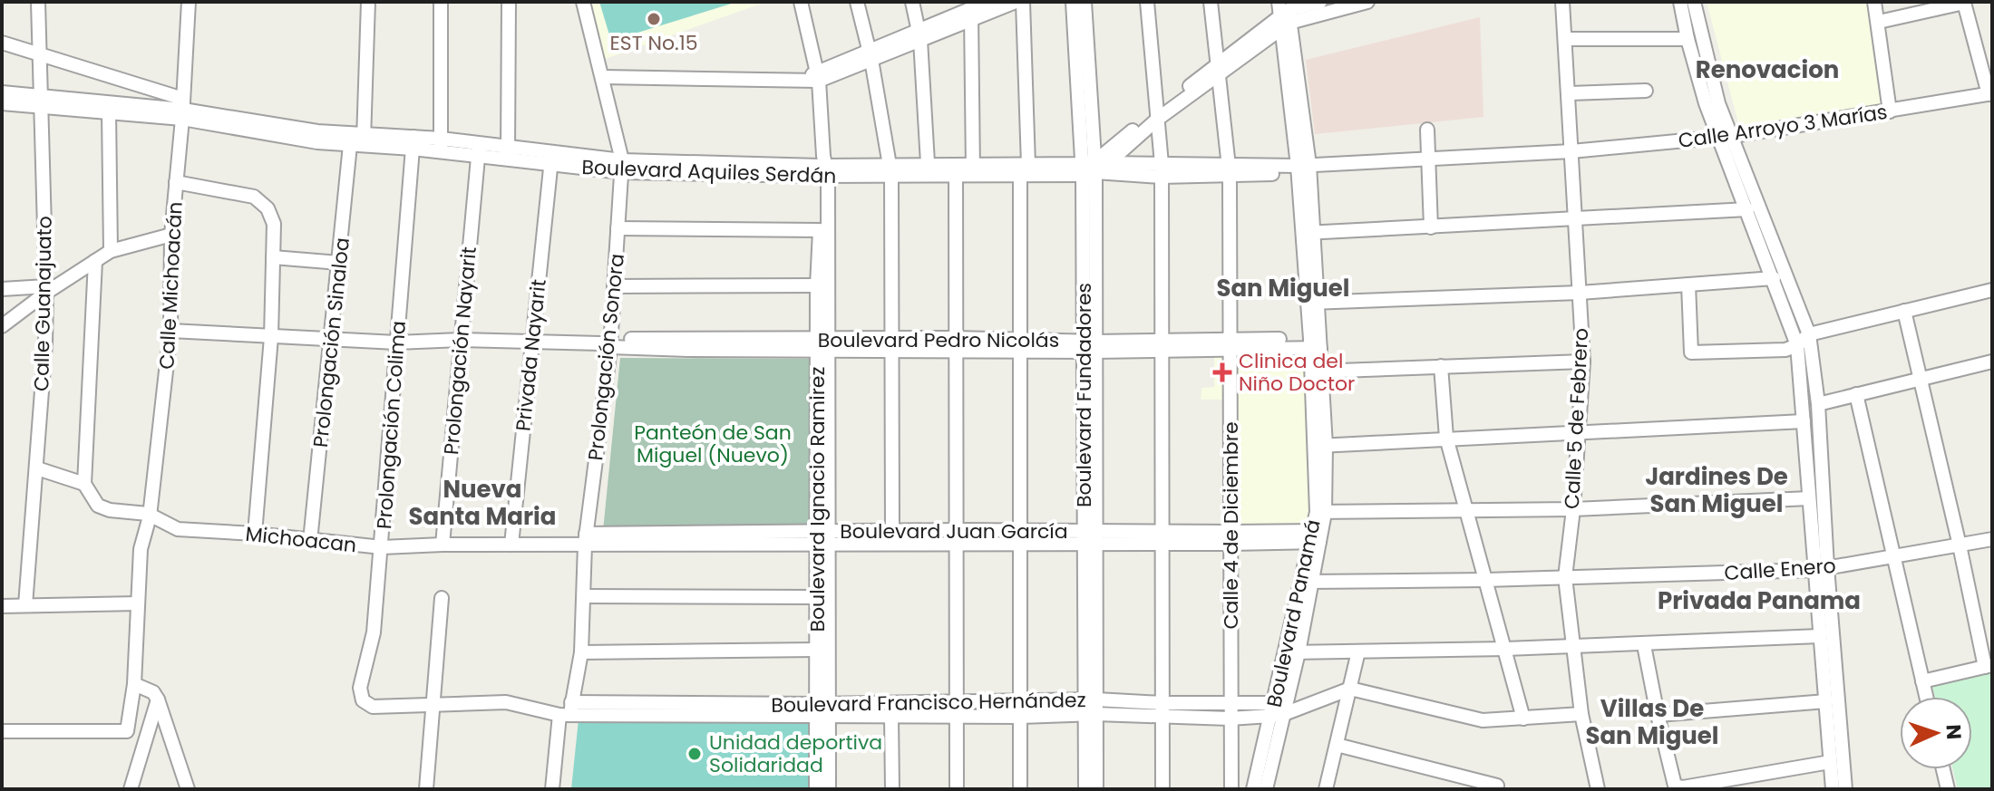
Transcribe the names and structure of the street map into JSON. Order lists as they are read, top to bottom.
{
  "streets": {
    "street": [
      "Calle Arroyo 3 Marías",
      "Boulevard Aquiles Serdán",
      "Calle Michoacán",
      "Calle Guanajuato",
      "Boulevard Pedro Nicolás",
      "Prolongación Sinaloa",
      "Prolongación Nayarit",
      "Privada Nayarit",
      "Prolongación Sonora",
      "Boulevard Fundadores",
      "Calle 5 de Febrero",
      "Prolongación Colima",
      "Boulevard Ignacio Ramirez",
      "Calle 4 de Diciembre",
      "Boulevard Juan García",
      "Michoacan",
      "Calle Enero",
      "Boulevard Panamá",
      "Boulevard Francisco Hernández"
    ]
  },
  "crossings": [
    ["Calle Arroyo 3 Marías", "Boulevard Aquiles Serdán"],
    ["Calle Arroyo 3 Marías", "Boulevard Fundadores"],
    ["Calle Arroyo 3 Marías", "Calle 5 de Febrero"],
    ["Calle Arroyo 3 Marías", "Calle 4 de Diciembre"],
    ["Calle Arroyo 3 Marías", "Boulevard Panamá"],
    ["Boulevard Aquiles Serdán", "Calle Michoacán"],
    ["Boulevard Aquiles Serdán", "Calle Guanajuato"],
    ["Boulevard Aquiles Serdán", "Prolongación Sinaloa"],
    ["Boulevard Aquiles Serdán", "Prolongación Nayarit"],
    ["Boulevard Aquiles Serdán", "Privada Nayarit"],
    ["Boulevard Aquiles Serdán", "Prolongación Sonora"],
    ["Boulevard Aquiles Serdán", "Boulevard Fundadores"],
    ["Boulevard Aquiles Serdán", "Prolongación Colima"],
    ["Boulevard Aquiles Serdán", "Boulevard Ignacio Ramirez"],
    ["Calle Michoacán", "Boulevard Pedro Nicolás"],
    ["Calle Michoacán", "Michoacan"],
    ["Boulevard Pedro Nicolás", "Prolongación Sinaloa"],
    ["Boulevard Pedro Nicolás", "Prolongación Nayarit"],
    ["Boulevard Pedro Nicolás", "Privada Nayarit"],
    ["Boulevard Pedro Nicolás", "Prolongación Sonora"],
    ["Boulevard Pedro Nicolás", "Boulevard Fundadores"],
    ["Boulevard Pedro Nicolás", "Prolongación Colima"],
    ["Boulevard Pedro Nicolás", "Boulevard Ignacio Ramirez"],
    ["Boulevard Pedro Nicolás", "Calle 4 de Diciembre"],
    ["Boulevard Pedro Nicolás", "Boulevard Panamá"],
    ["Prolongación Sinaloa", "Michoacan"],
    ["Prolongación Nayarit", "Michoacan"],
    ["Privada Nayarit", "Michoacan"],
    ["Prolongación Sonora", "Boulevard Juan García"],
    ["Prolongación Sonora", "Michoacan"],
    ["Prolongación Sonora", "Boulevard Francisco Hernández"],
    ["Boulevard Fundadores", "Boulevard Juan García"],
    ["Boulevard Fundadores", "Boulevard Francisco Hernández"],
    ["Calle 5 de Febrero", "Calle Enero"],
    ["Prolongación Colima", "Michoacan"],
    ["Prolongación Colima", "Boulevard Francisco Hernández"],
    ["Boulevard Ignacio Ramirez", "Boulevard Juan García"],
    ["Boulevard Ignacio Ramirez", "Boulevard Francisco Hernández"],
    ["Calle 4 de Diciembre", "Boulevard Juan García"],
    ["Calle 4 de Diciembre", "Boulevard Francisco Hernández"],
    ["Boulevard Juan García", "Michoacan"],
    ["Boulevard Juan García", "Boulevard Panamá"],
    ["Calle Enero", "Boulevard Panamá"],
    ["Boulevard Panamá", "Boulevard Francisco Hernández"]
  ],
  "districts": [
    "Renovacion",
    "San Miguel",
    "Jardines De San Miguel",
    "Nueva Santa Maria",
    "Privada Panama",
    "Villas De San Miguel"
  ],
  "parks": ["Panteón de San Miguel (Nuevo)"],
  "places": {
    "other": ["EST No.15", "Unidad deportiva Solidaridad"],
    "health": ["Clinica del Niño Doctor"]
  },
  "north": "right"
}
